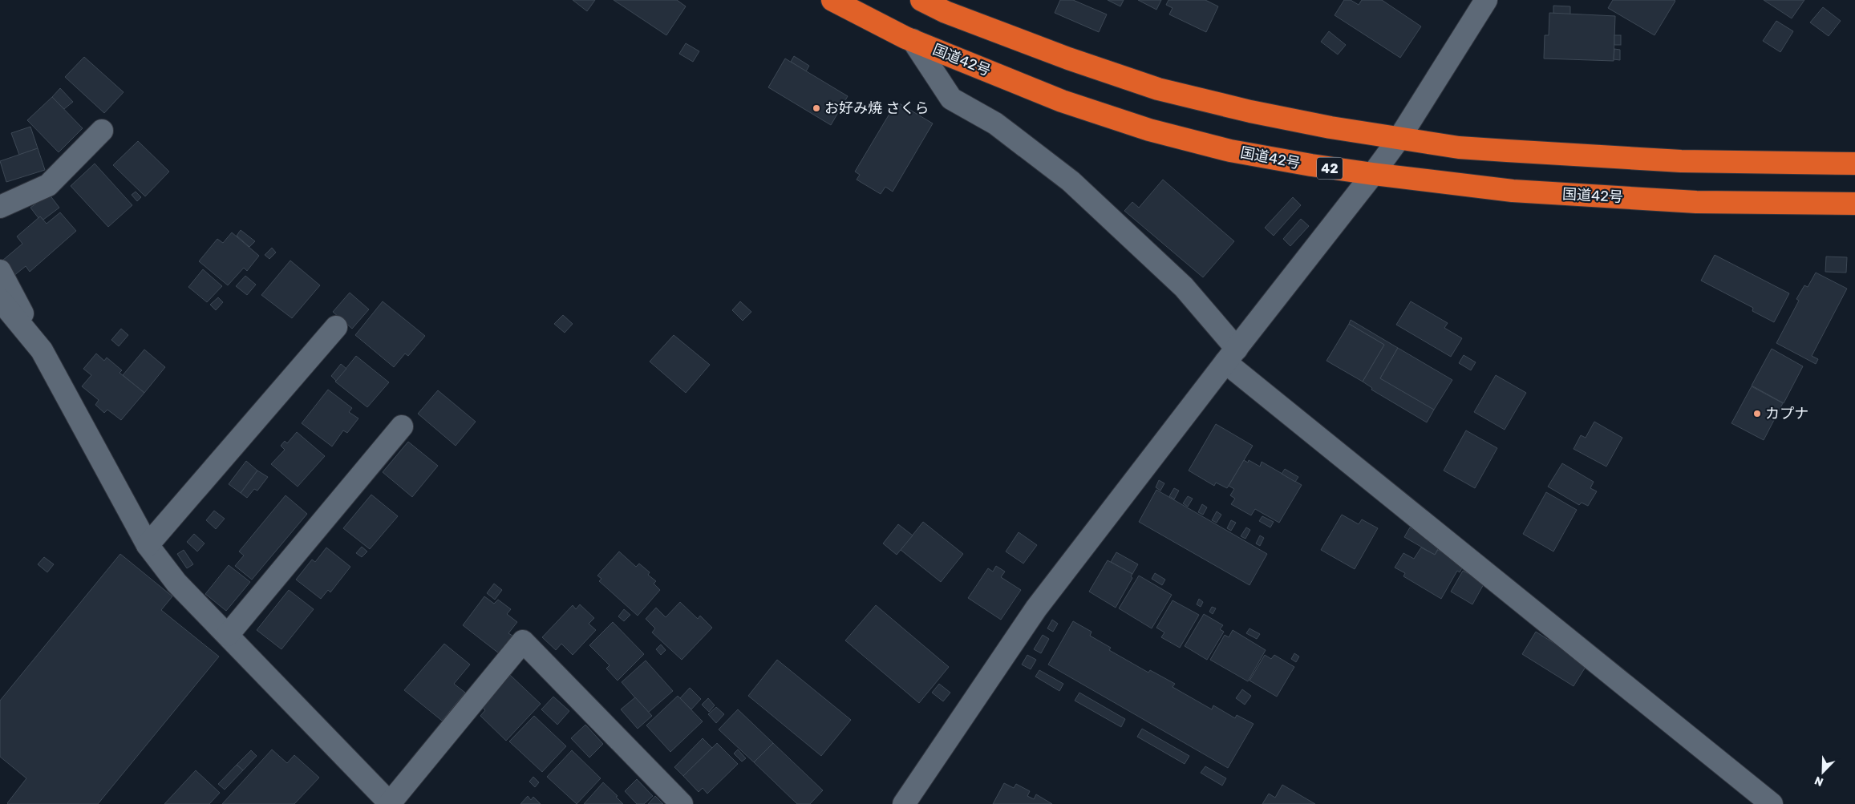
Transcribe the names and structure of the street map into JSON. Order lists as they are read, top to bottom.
{
  "streets": {
    "highway": ["国道42号", "42"]
  },
  "places": ["お好み焼 さくら", "カプナ"],
  "north": "bottom left"
}
